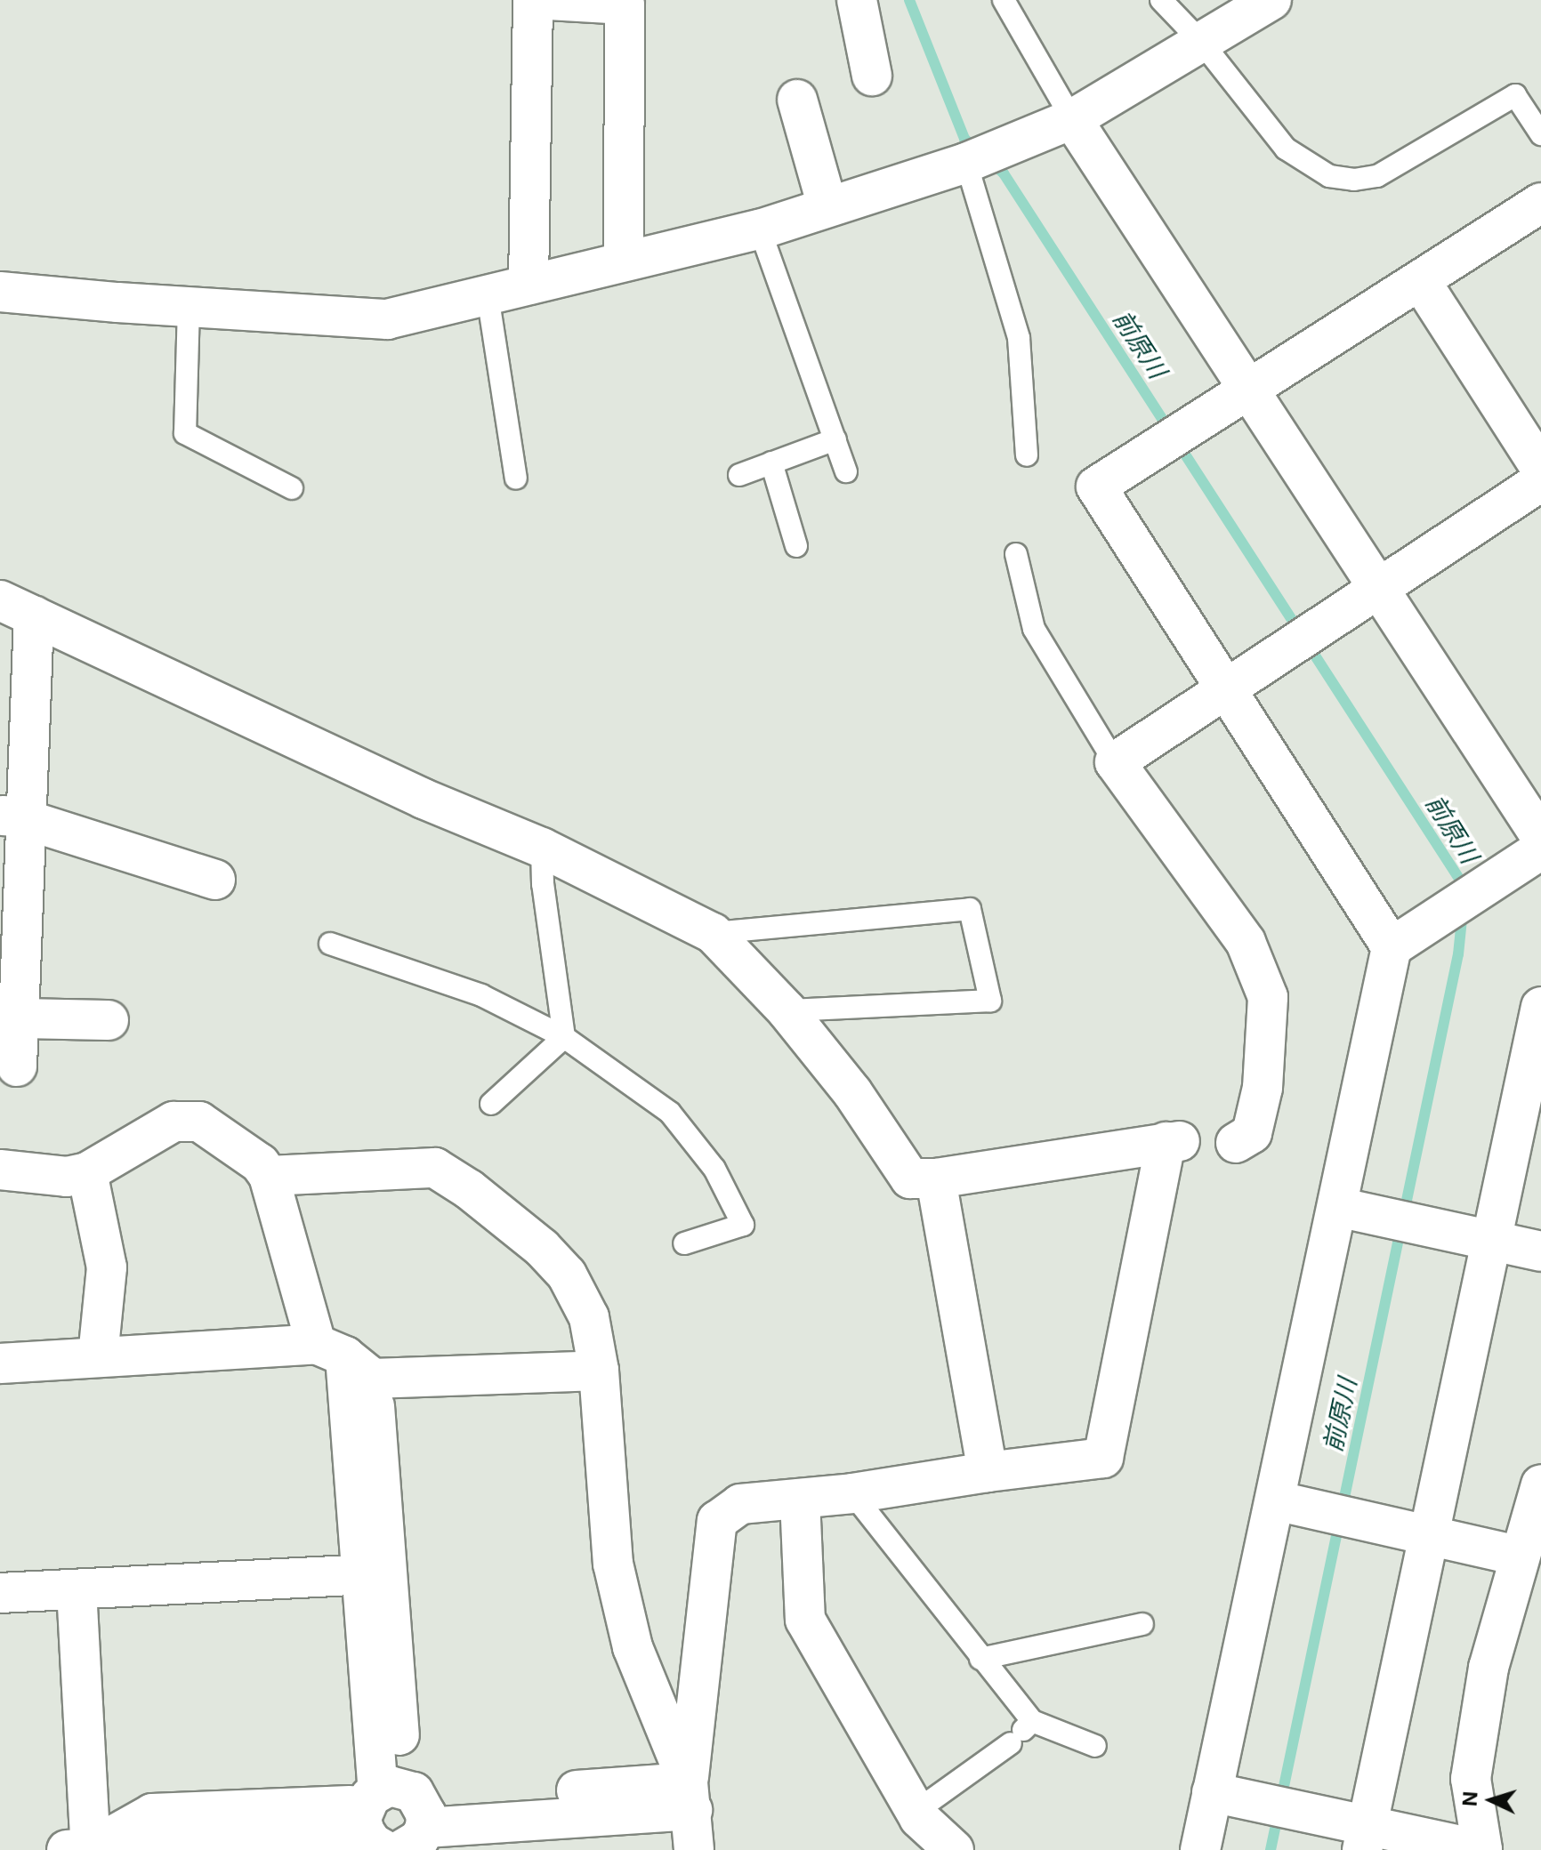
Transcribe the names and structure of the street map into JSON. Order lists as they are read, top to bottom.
{
  "water": ["前原川"],
  "north": "left"
}
